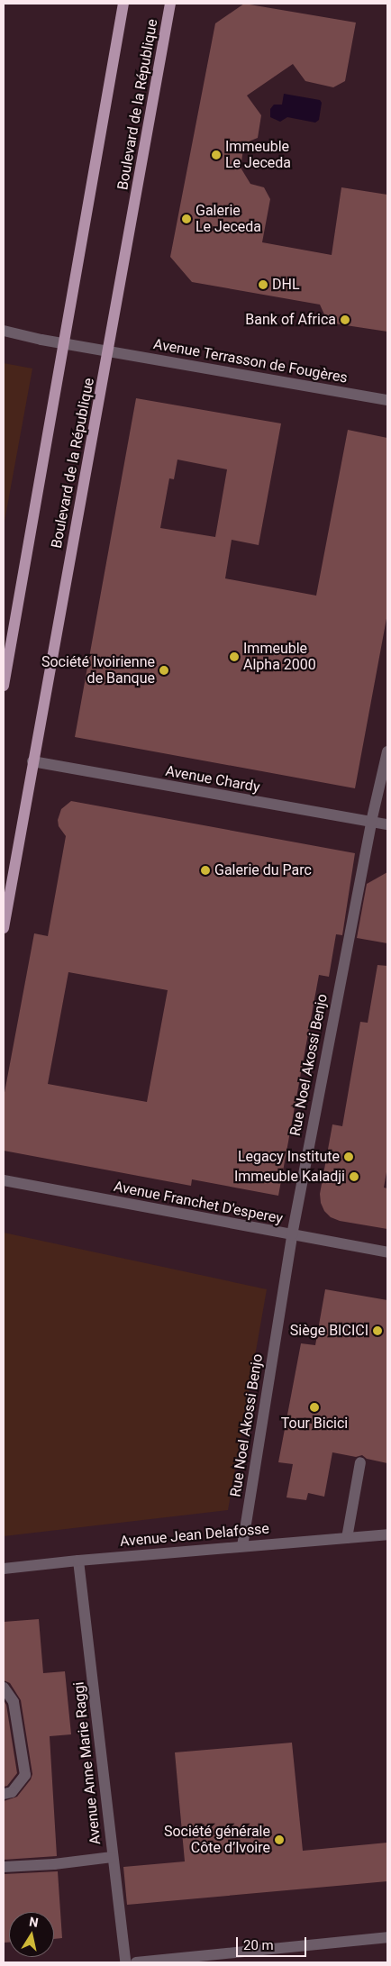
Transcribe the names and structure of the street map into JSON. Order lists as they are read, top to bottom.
{
  "streets": {
    "main road": ["Boulevard de la République"],
    "street": [
      "Avenue Terrasson de Fougères",
      "Avenue Chardy",
      "Rue Noel Akossi Benjo",
      "Avenue Franchet D'esperey",
      "Avenue Jean Delafosse",
      "Avenue Anne Marie Raggi"
    ]
  },
  "crossings": [
    ["Boulevard de la République", "Avenue Terrasson de Fougères"],
    ["Boulevard de la République", "Avenue Chardy"],
    ["Avenue Chardy", "Rue Noel Akossi Benjo"],
    ["Rue Noel Akossi Benjo", "Avenue Franchet D'esperey"],
    ["Rue Noel Akossi Benjo", "Avenue Jean Delafosse"],
    ["Avenue Jean Delafosse", "Avenue Anne Marie Raggi"]
  ],
  "places": [
    "Immeuble Le Jeceda",
    "Galerie Le Jeceda",
    "DHL",
    "Bank of Africa",
    "Immeuble Alpha 2000",
    "Société Ivoirienne de Banque",
    "Galerie du Parc",
    "Legacy Institute",
    "Immeuble Kaladji",
    "Siège BICICI",
    "Tour Bicici",
    "Société générale Côte d’Ivoire"
  ],
  "scale_bar": "20 m",
  "north": "top"
}
